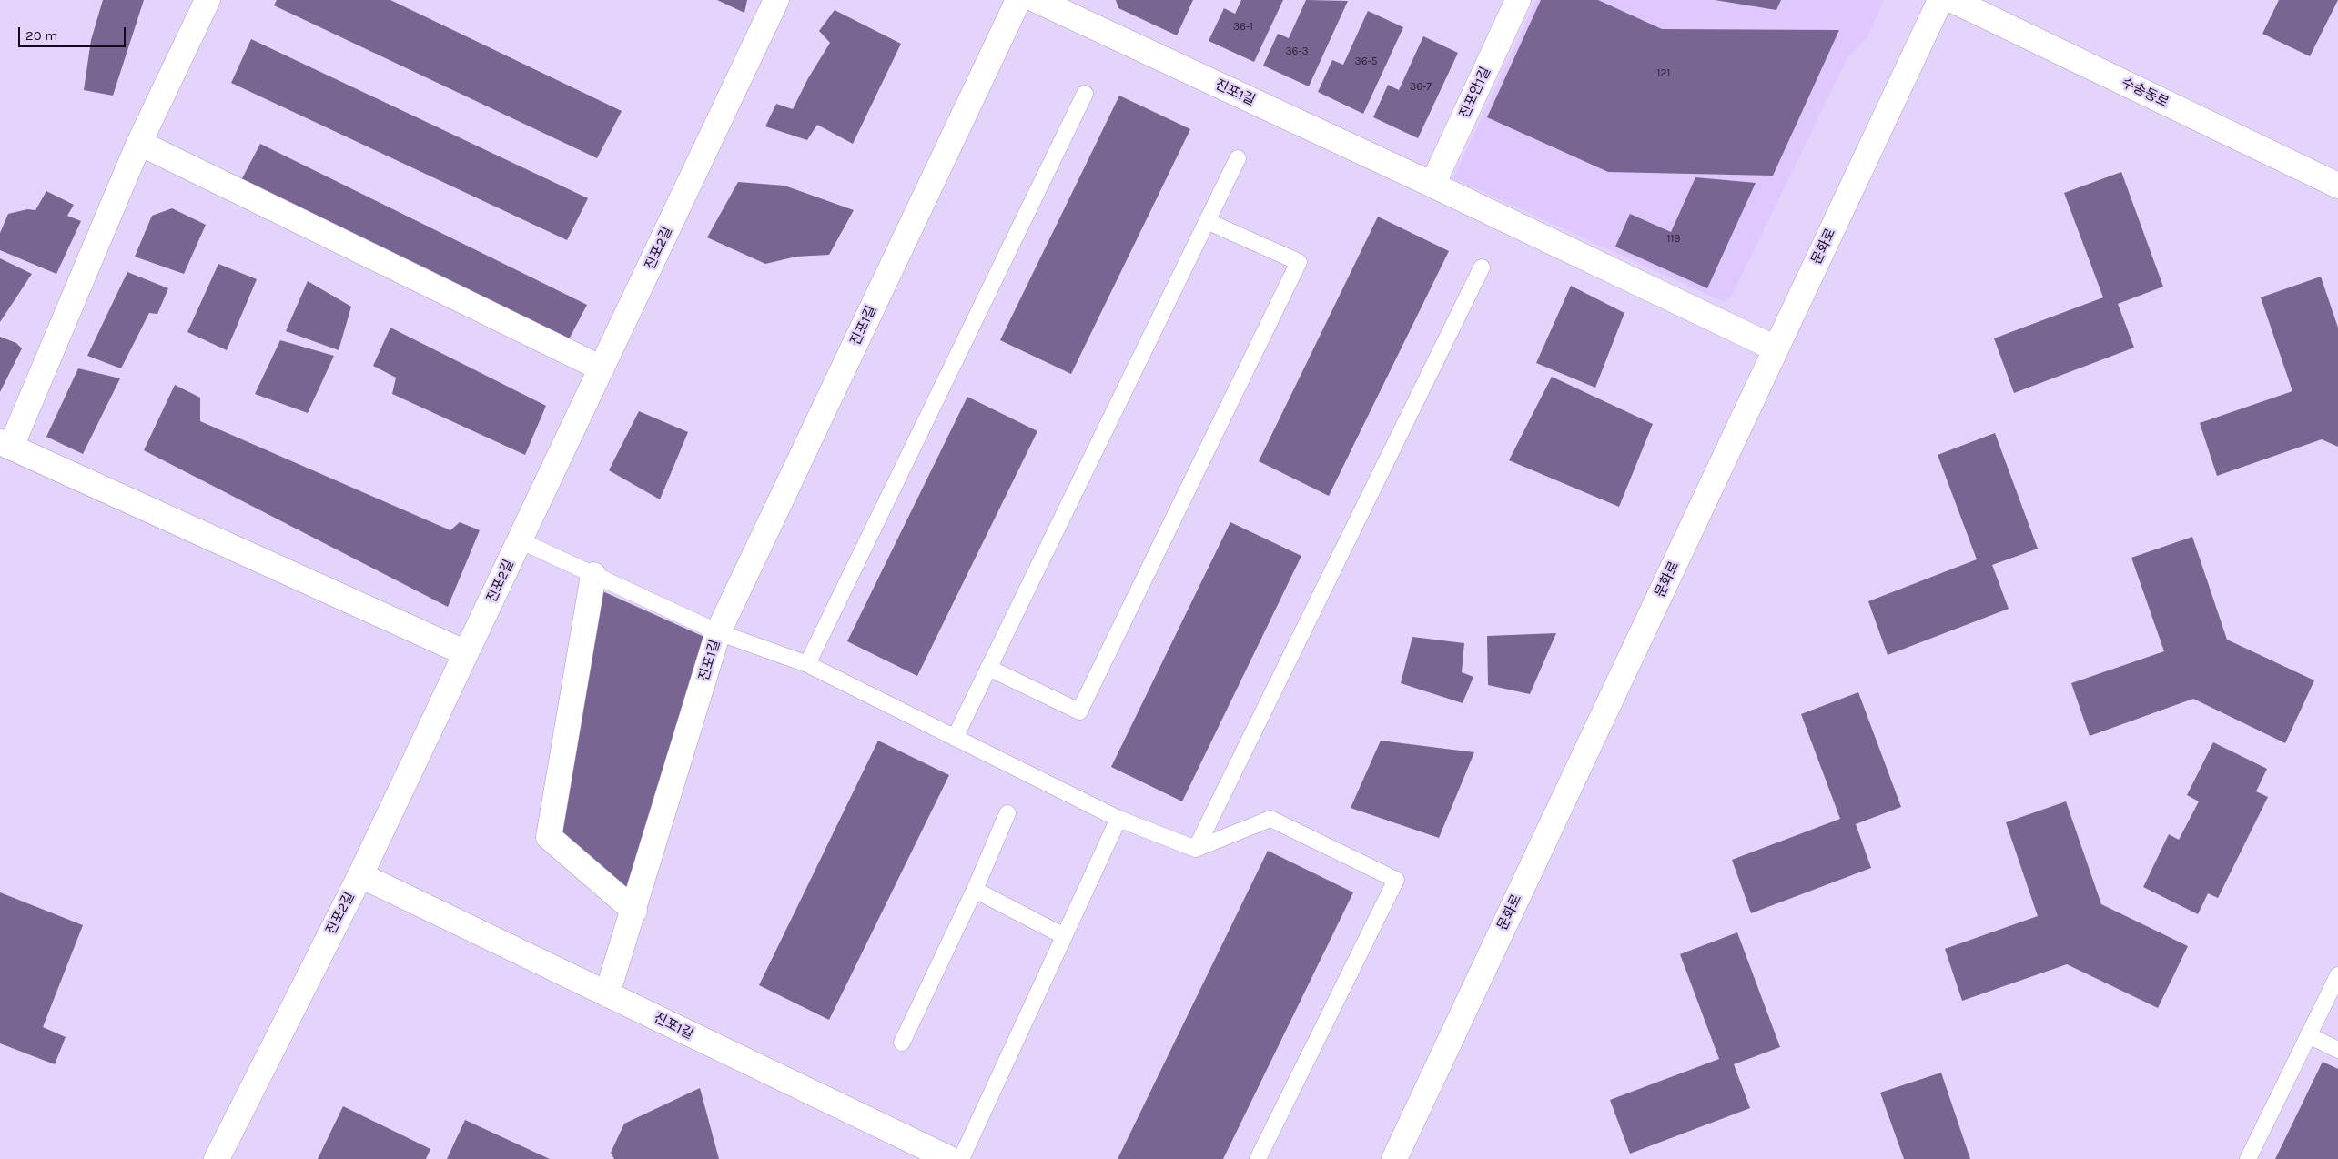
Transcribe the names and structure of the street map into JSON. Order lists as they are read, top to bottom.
{
  "streets": {
    "street": [
      "진포1길",
      "진포안1길",
      "수송동로",
      "문화로",
      "진포2길"
    ]
  },
  "crossings": [
    ["진포1길", "진포안1길"],
    ["진포1길", "문화로"]
  ],
  "house_numbers": [
    "36-1",
    "36-3",
    "36-5",
    "121",
    "36-7",
    "119"
  ],
  "scale_bar": "20 m"
}
